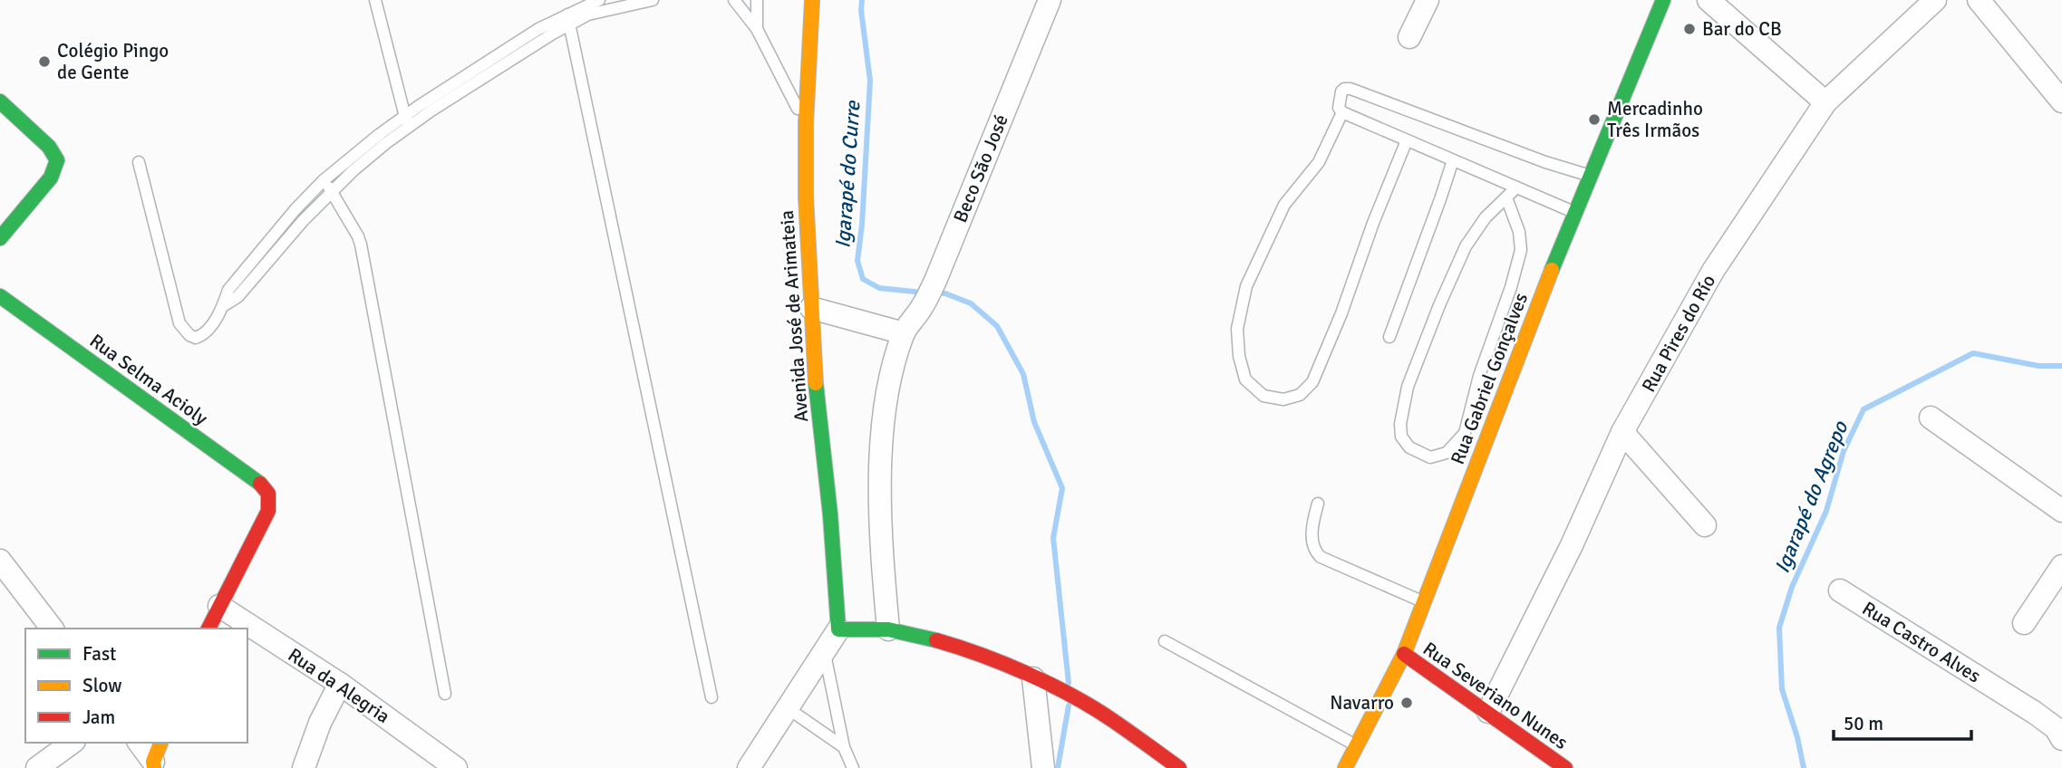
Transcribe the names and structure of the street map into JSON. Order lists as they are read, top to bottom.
{
  "streets": {
    "street": [
      "Beco São José",
      "Avenida José de Arimateia",
      "Rua Pires do Río",
      "Rua Gabriel Gonçalves",
      "Rua Selma Acioly",
      "Rua Castro Alves",
      "Rua da Alegria",
      "Rua Severiano Nunes"
    ]
  },
  "crossings": [
    ["Rua Pires do Río", "Rua Severiano Nunes"],
    ["Rua Gabriel Gonçalves", "Rua Severiano Nunes"],
    ["Rua Selma Acioly", "Rua da Alegria"]
  ],
  "water": ["Igarapé do Curre", "Igarapé do Agrepo"],
  "places": [
    "Bar do CB",
    "Colégio Pingo de Gente",
    "Mercadinho Três Irmãos",
    "Navarro"
  ],
  "legend": ["Fast", "Slow", "Jam"],
  "scale_bar": "50 m"
}
